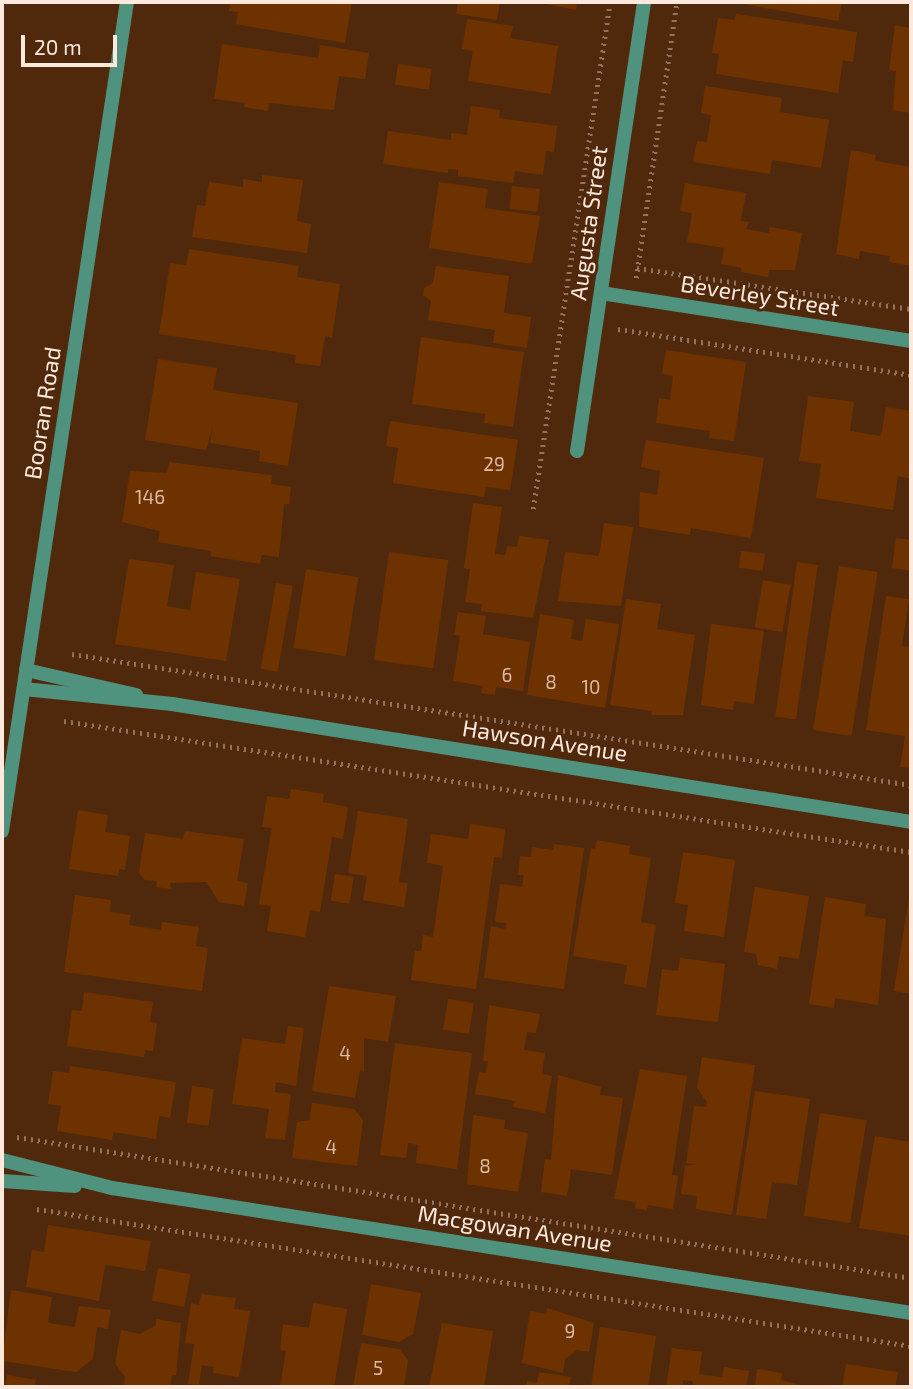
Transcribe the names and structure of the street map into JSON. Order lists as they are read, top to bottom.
{
  "streets": {
    "street": [
      "Augusta Street",
      "Beverley Street",
      "Booran Road",
      "Hawson Avenue",
      "Macgowan Avenue"
    ]
  },
  "crossings": [
    ["Augusta Street", "Beverley Street"],
    ["Booran Road", "Hawson Avenue"]
  ],
  "house_numbers": [
    "29",
    "146",
    "6",
    "8",
    "10",
    "4",
    "4",
    "8",
    "9",
    "5"
  ],
  "scale_bar": "20 m"
}
